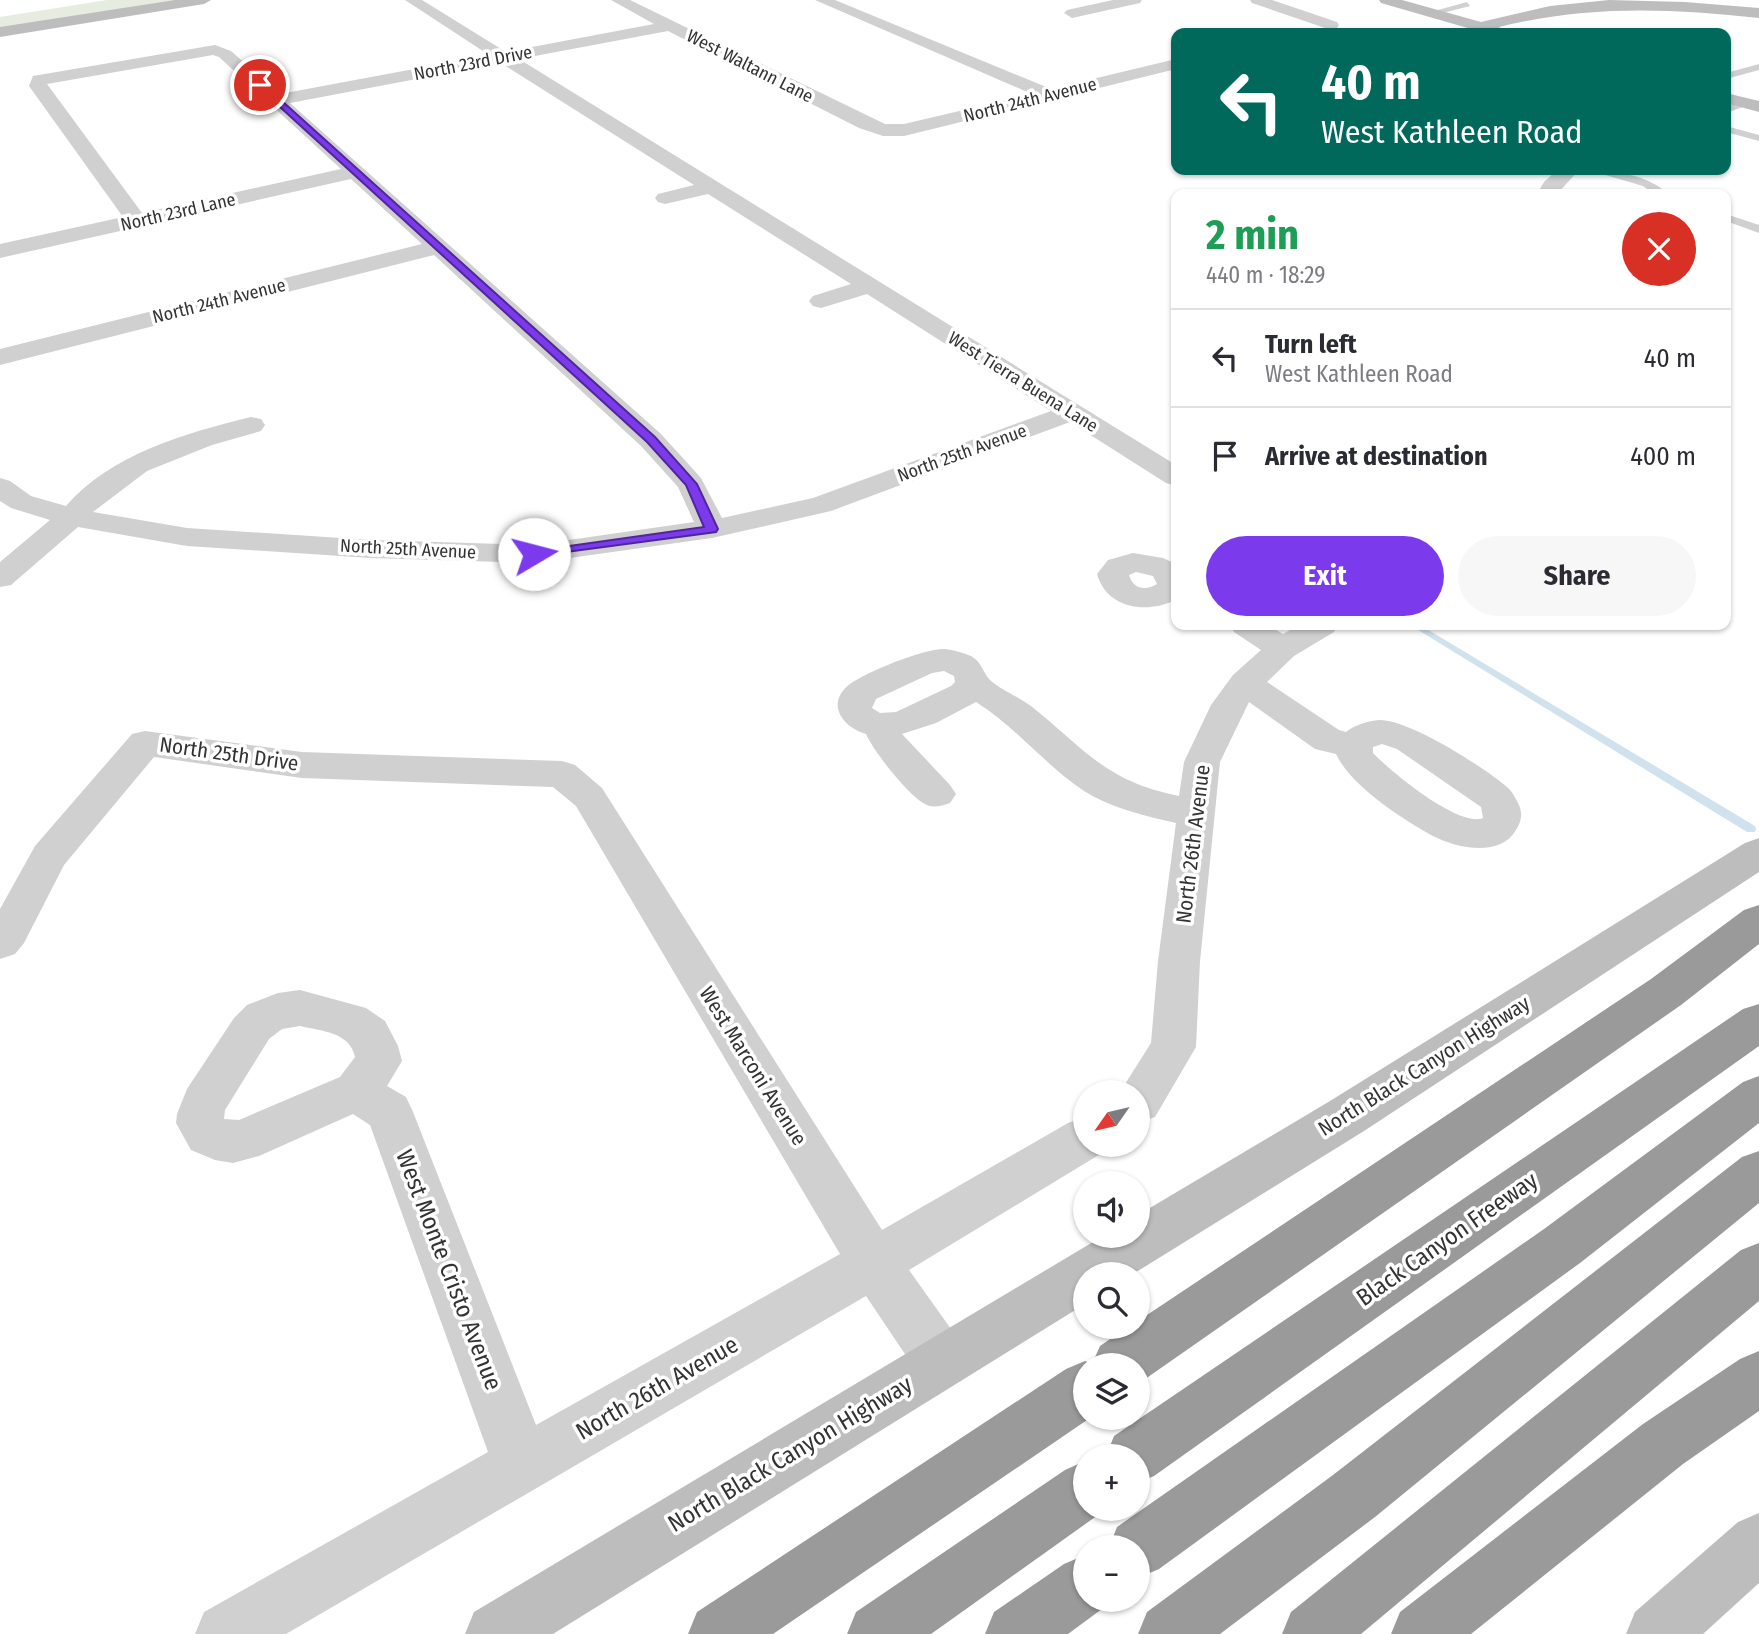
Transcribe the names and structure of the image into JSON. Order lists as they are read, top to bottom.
{
  "streets": {
    "highway": ["Black Canyon Freeway"],
    "main road": ["North Black Canyon Highway"],
    "street": [
      "North 23rd Drive",
      "West Waltann Lane",
      "North 24th Avenue",
      "North 23rd Lane",
      "West Tierra Buena Lane",
      "North 25th Avenue",
      "North 25th Drive",
      "North 26th Avenue",
      "West Marconi Avenue",
      "West Monte Cristo Avenue"
    ]
  },
  "crossings": [
    ["North 23rd Drive", "West Waltann Lane"],
    ["North 23rd Drive", "West Tierra Buena Lane"],
    ["West Waltann Lane", "North 24th Avenue"],
    ["West Tierra Buena Lane", "North 25th Avenue"],
    ["North 25th Drive", "West Marconi Avenue"],
    ["North 26th Avenue", "West Marconi Avenue"],
    ["North 26th Avenue", "West Monte Cristo Avenue"],
    ["West Marconi Avenue", "North Black Canyon Highway"]
  ],
  "north": "bottom left",
  "page": {
    "turn": ["40 m", "West Kathleen Road"],
    "heading": ["2 min", "440 m · 18:29"],
    "list": [
      {
        "name": "Turn left",
        "note": "West Kathleen Road",
        "value": "40 m"
      },
      {
        "name": "Arrive at destination",
        "value": "400 m"
      }
    ],
    "buttons": ["Exit", "Share"],
    "map_buttons": ["+", "−"]
  }
}
